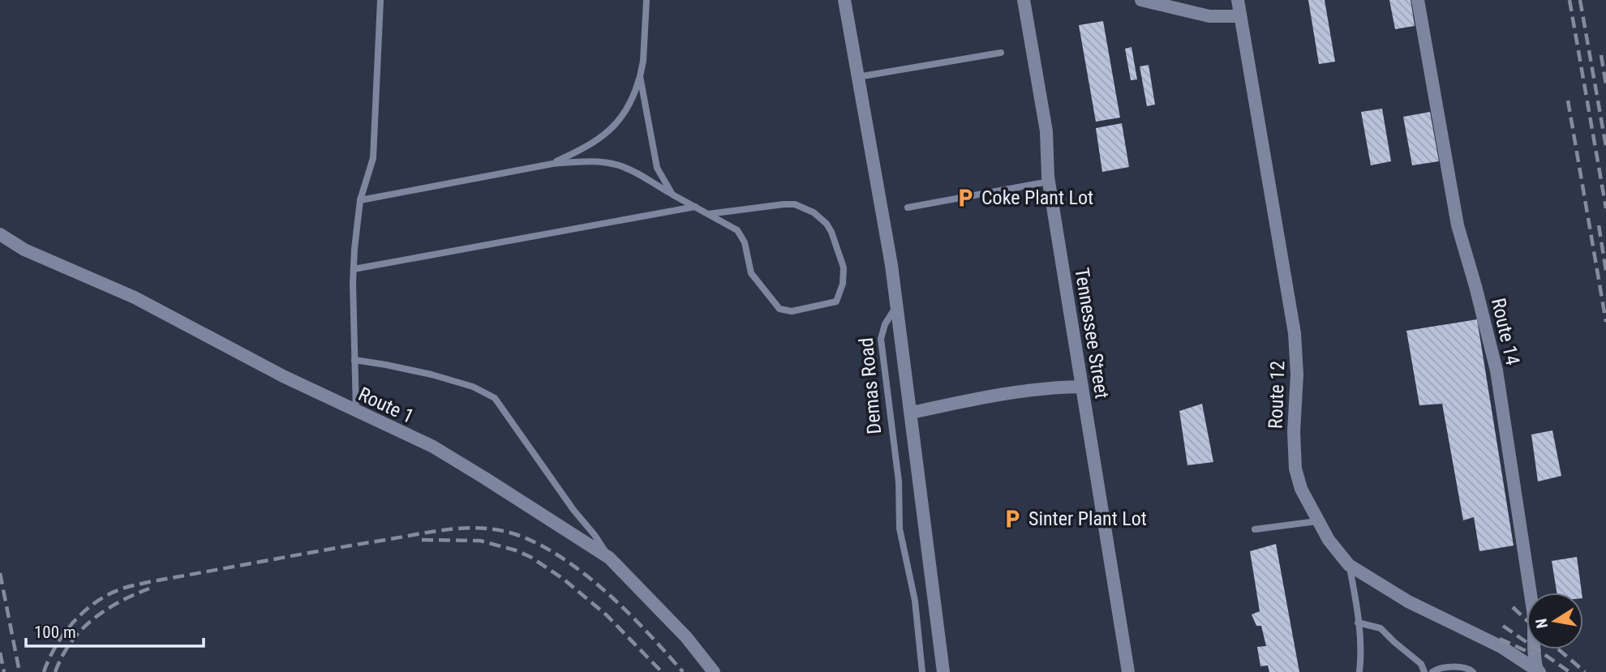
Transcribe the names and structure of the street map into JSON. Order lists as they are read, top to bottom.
{
  "streets": {
    "street": [
      "Route 14",
      "Tennessee Street",
      "Route 12",
      "Route 1"
    ],
    "lane": ["Demas Road"]
  },
  "crossings": [
    ["Route 14", "Route 12"]
  ],
  "places": {
    "parking": ["Coke Plant Lot", "Sinter Plant Lot"]
  },
  "scale_bar": "100 m",
  "north": "left"
}
